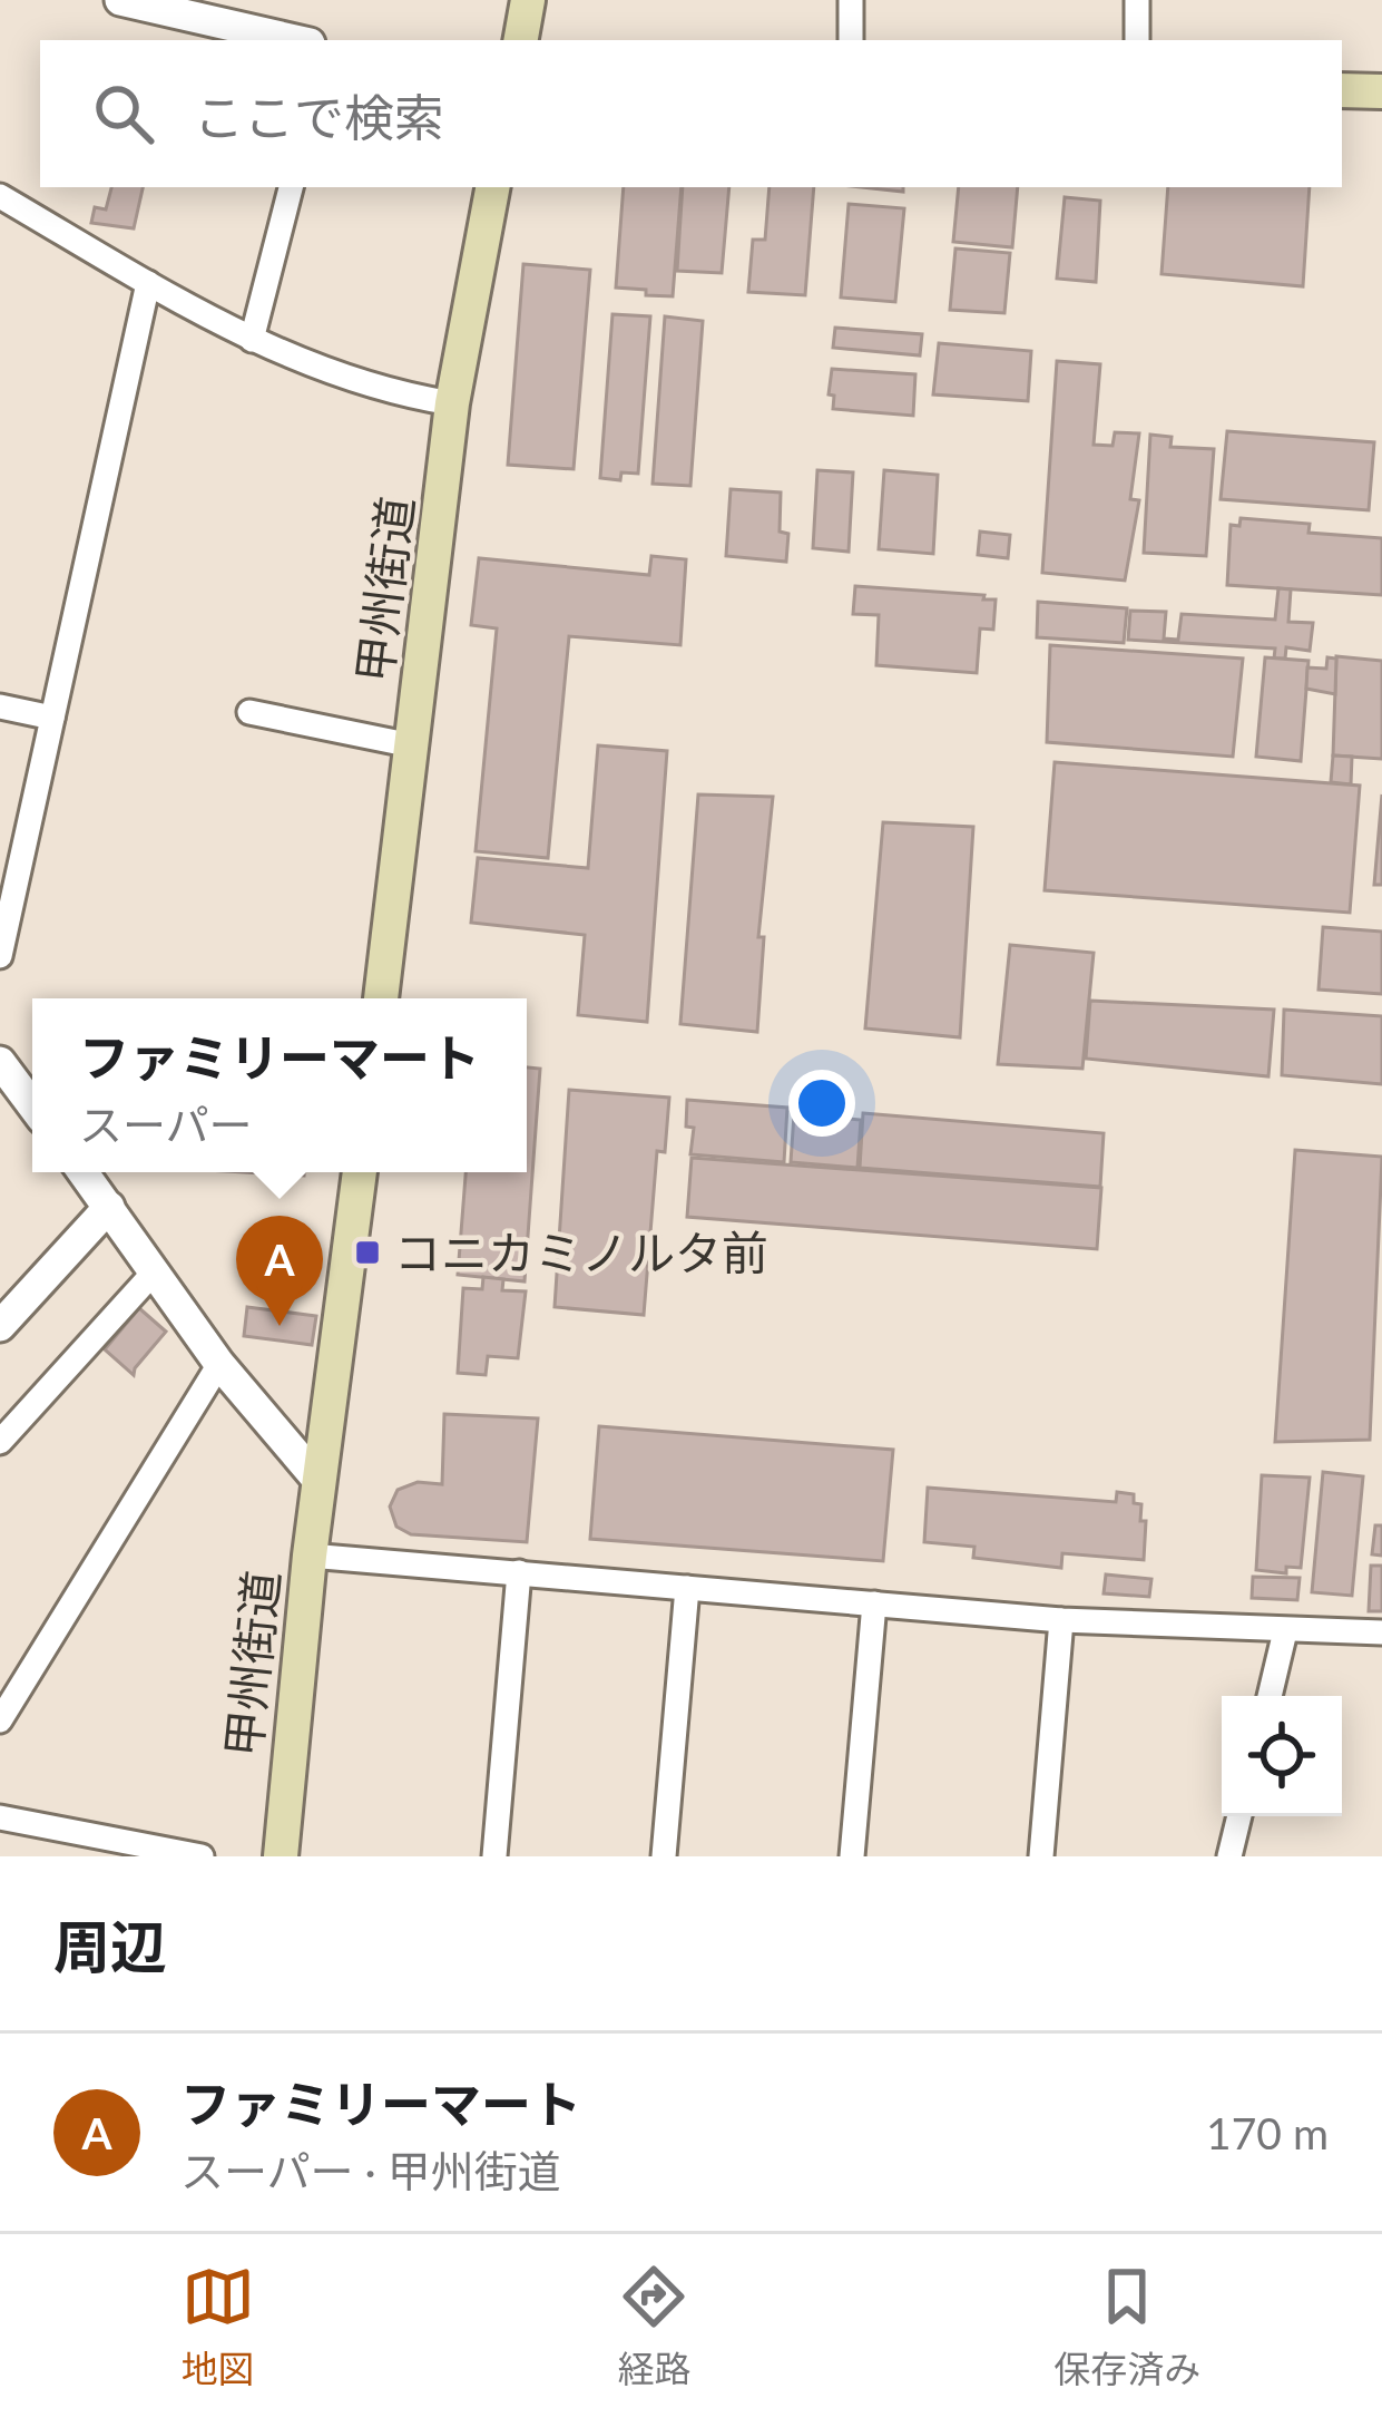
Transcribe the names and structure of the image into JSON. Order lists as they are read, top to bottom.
{
  "streets": {
    "main road": ["甲州街道"]
  },
  "places": {
    "transit": ["コニカミノルタ前"]
  },
  "page": {
    "search": "ここで検索",
    "popup": ["ファミリーマート", "スーパー"],
    "pins": "A",
    "heading": "周辺",
    "list": [
      {
        "mark": "A",
        "name": "ファミリーマート",
        "note": "スーパー · 甲州街道",
        "value": "170 m"
      }
    ],
    "nav": ["地図", "経路", "保存済み"]
  }
}
